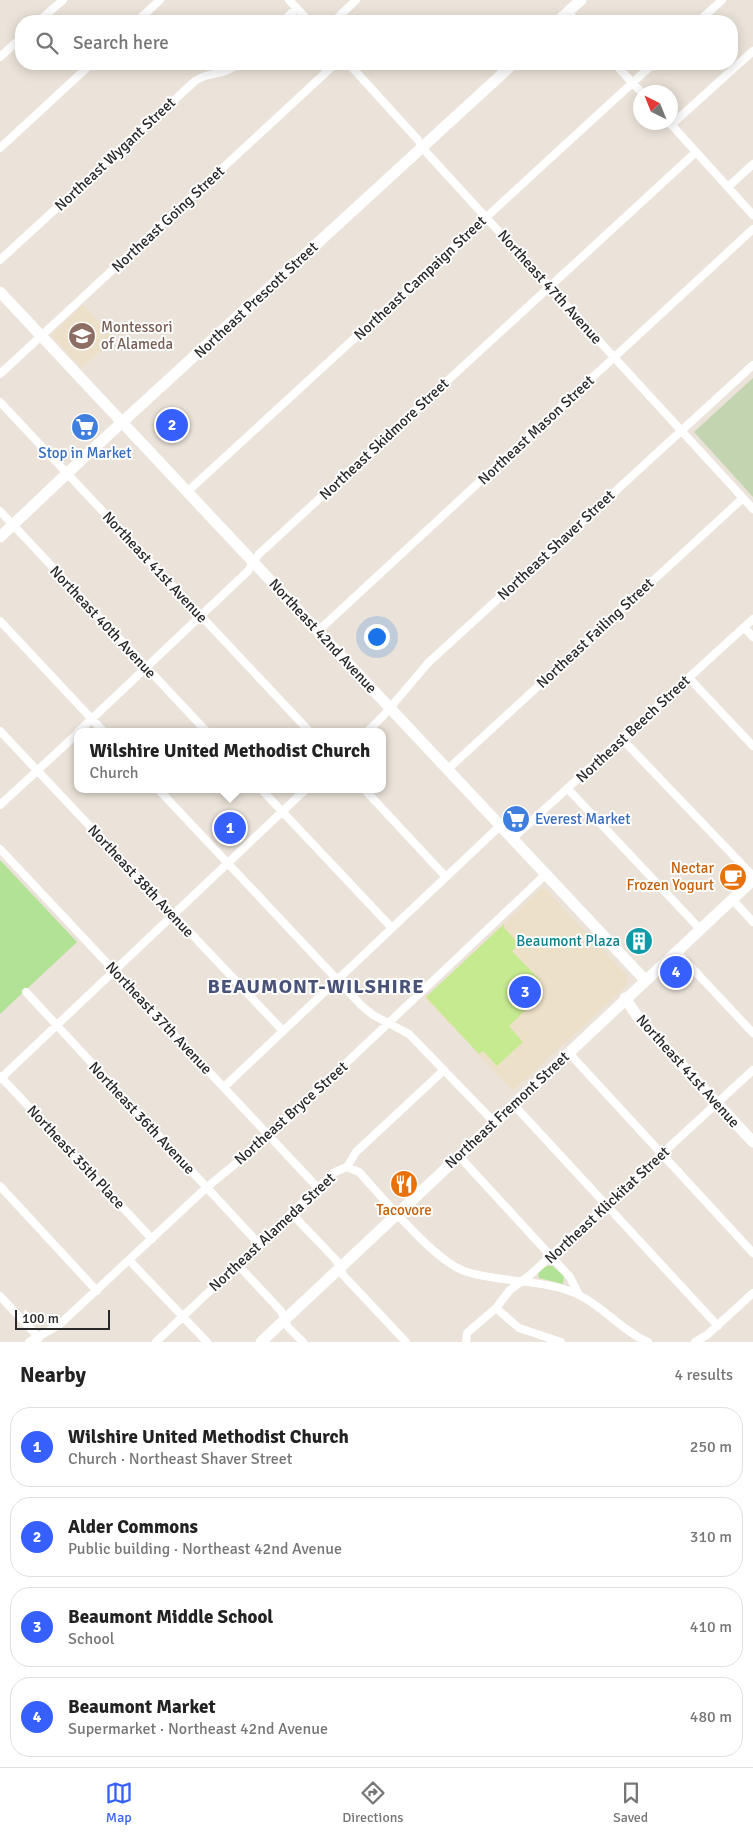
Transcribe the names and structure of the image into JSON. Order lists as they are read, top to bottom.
{
  "streets": {
    "street": [
      "Northeast Wygant Street",
      "Northeast Going Street",
      "Northeast Campaign Street",
      "Northeast 47th Avenue",
      "Northeast Prescott Street",
      "Northeast Mason Street",
      "Northeast Skidmore Street",
      "Northeast Shaver Street",
      "Northeast 41st Avenue",
      "Northeast 40th Avenue",
      "Northeast Failing Street",
      "Northeast 42nd Avenue",
      "Northeast Beech Street",
      "Northeast 38th Avenue",
      "Northeast 37th Avenue",
      "Northeast Fremont Street",
      "Northeast Bryce Street",
      "Northeast 36th Avenue",
      "Northeast 35th Place",
      "Northeast Klickitat Street",
      "Northeast Alameda Street"
    ]
  },
  "crossings": [
    ["Northeast Going Street", "Northeast 42nd Avenue"],
    ["Northeast Campaign Street", "Northeast 47th Avenue"],
    ["Northeast Campaign Street", "Northeast 42nd Avenue"],
    ["Northeast 47th Avenue", "Northeast Prescott Street"],
    ["Northeast 47th Avenue", "Northeast Mason Street"],
    ["Northeast 47th Avenue", "Northeast Skidmore Street"],
    ["Northeast 47th Avenue", "Northeast Shaver Street"],
    ["Northeast 47th Avenue", "Northeast Failing Street"],
    ["Northeast Prescott Street", "Northeast 41st Avenue"],
    ["Northeast Prescott Street", "Northeast 40th Avenue"],
    ["Northeast Prescott Street", "Northeast 42nd Avenue"],
    ["Northeast Mason Street", "Northeast 42nd Avenue"],
    ["Northeast Skidmore Street", "Northeast 41st Avenue"],
    ["Northeast Skidmore Street", "Northeast 40th Avenue"],
    ["Northeast Skidmore Street", "Northeast 42nd Avenue"],
    ["Northeast Skidmore Street", "Northeast 38th Avenue"],
    ["Northeast Shaver Street", "Northeast 42nd Avenue"],
    ["Northeast 41st Avenue", "Northeast Fremont Street"],
    ["Northeast 41st Avenue", "Northeast Klickitat Street"],
    ["Northeast Failing Street", "Northeast 42nd Avenue"],
    ["Northeast 42nd Avenue", "Northeast Beech Street"],
    ["Northeast 42nd Avenue", "Northeast Fremont Street"],
    ["Northeast 42nd Avenue", "Northeast Bryce Street"],
    ["Northeast 37th Avenue", "Northeast Bryce Street"],
    ["Northeast 37th Avenue", "Northeast Alameda Street"],
    ["Northeast Fremont Street", "Northeast Alameda Street"],
    ["Northeast Bryce Street", "Northeast 36th Avenue"],
    ["Northeast Bryce Street", "Northeast 35th Place"],
    ["Northeast 36th Avenue", "Northeast Alameda Street"],
    ["Northeast Klickitat Street", "Northeast Alameda Street"]
  ],
  "districts": ["BEAUMONT-WILSHIRE"],
  "places": {
    "school or university": ["Montessori of Alameda"],
    "supermarket": ["Stop in Market", "Everest Market"],
    "cafe": ["Nectar Frozen Yogurt"],
    "building": ["Beaumont Plaza"],
    "restaurant": ["Tacovore"]
  },
  "scale_bar": "100 m",
  "north": "top left",
  "page": {
    "search": "Search here",
    "pins": [
      "2",
      "1",
      "4",
      "3"
    ],
    "popup": ["Wilshire United Methodist Church", "Church"],
    "scale": "100 m",
    "heading": ["Nearby", "4 results"],
    "list": [
      {
        "mark": "1",
        "name": "Wilshire United Methodist Church",
        "note": "Church · Northeast Shaver Street",
        "value": "250 m"
      },
      {
        "mark": "2",
        "name": "Alder Commons",
        "note": "Public building · Northeast 42nd Avenue",
        "value": "310 m"
      },
      {
        "mark": "3",
        "name": "Beaumont Middle School",
        "note": "School",
        "value": "410 m"
      },
      {
        "mark": "4",
        "name": "Beaumont Market",
        "note": "Supermarket · Northeast 42nd Avenue",
        "value": "480 m"
      }
    ],
    "nav": ["Map", "Directions", "Saved"]
  }
}
